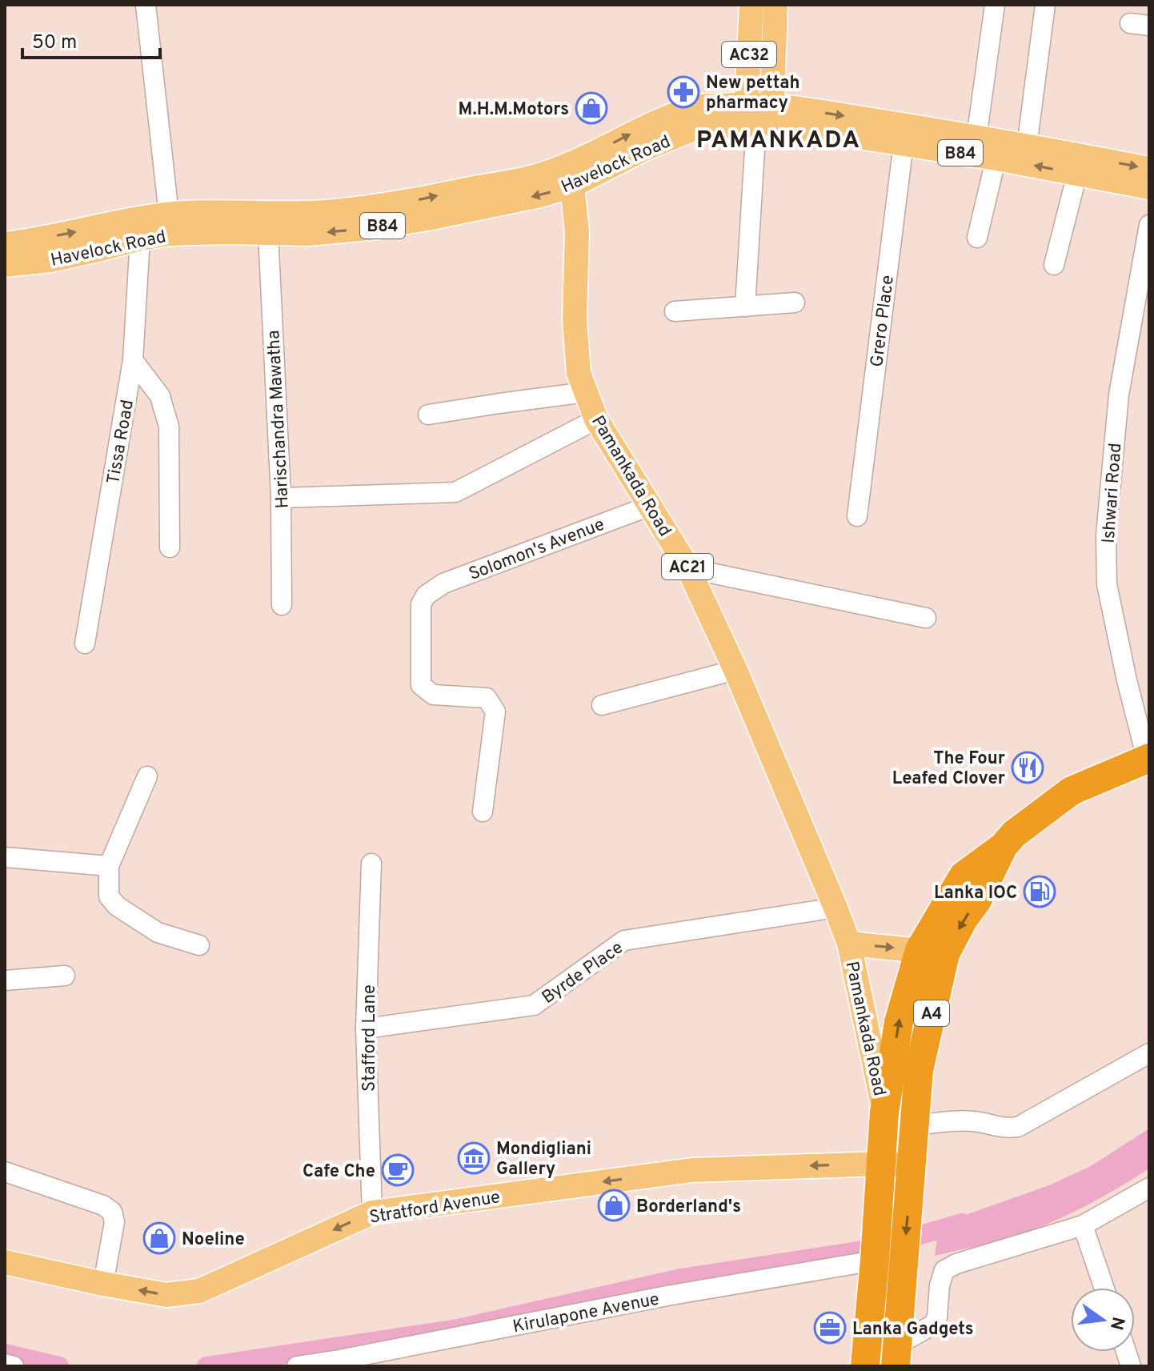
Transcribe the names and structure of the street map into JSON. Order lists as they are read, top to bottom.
{
  "streets": {
    "highway": ["A4"],
    "main road": [
      "AC32",
      "B84",
      "Havelock Road",
      "Pamankada Road",
      "AC21",
      "Stratford Avenue"
    ],
    "street": [
      "Grero Place",
      "Harischandra Mawatha",
      "Tissa Road",
      "Ishwari Road",
      "Solomon's Avenue",
      "Byrde Place",
      "Stafford Lane",
      "Kirulapone Avenue"
    ]
  },
  "crossings": [
    ["AC32", "Havelock Road"],
    ["Havelock Road", "Grero Place"],
    ["Havelock Road", "Harischandra Mawatha"],
    ["Havelock Road", "Tissa Road"],
    ["Havelock Road", "Pamankada Road"],
    ["Pamankada Road", "Solomon's Avenue"],
    ["Pamankada Road", "Byrde Place"],
    ["Pamankada Road", "A4"],
    ["Ishwari Road", "A4"],
    ["Byrde Place", "Stafford Lane"],
    ["A4", "Stratford Avenue"],
    ["A4", "Kirulapone Avenue"],
    ["Stafford Lane", "Stratford Avenue"]
  ],
  "one_way": ["Stratford Avenue"],
  "districts": ["PAMANKADA"],
  "places": {
    "pharmacy": ["New pettah pharmacy"],
    "shop": ["M.H.M.Motors", "Borderland's", "Noeline"],
    "restaurant": ["The Four Leafed Clover"],
    "fuel station": ["Lanka IOC"],
    "museum": ["Mondigliani Gallery"],
    "cafe": ["Cafe Che"],
    "office": ["Lanka Gadgets"]
  },
  "scale_bar": "50 m",
  "north": "right"
}
